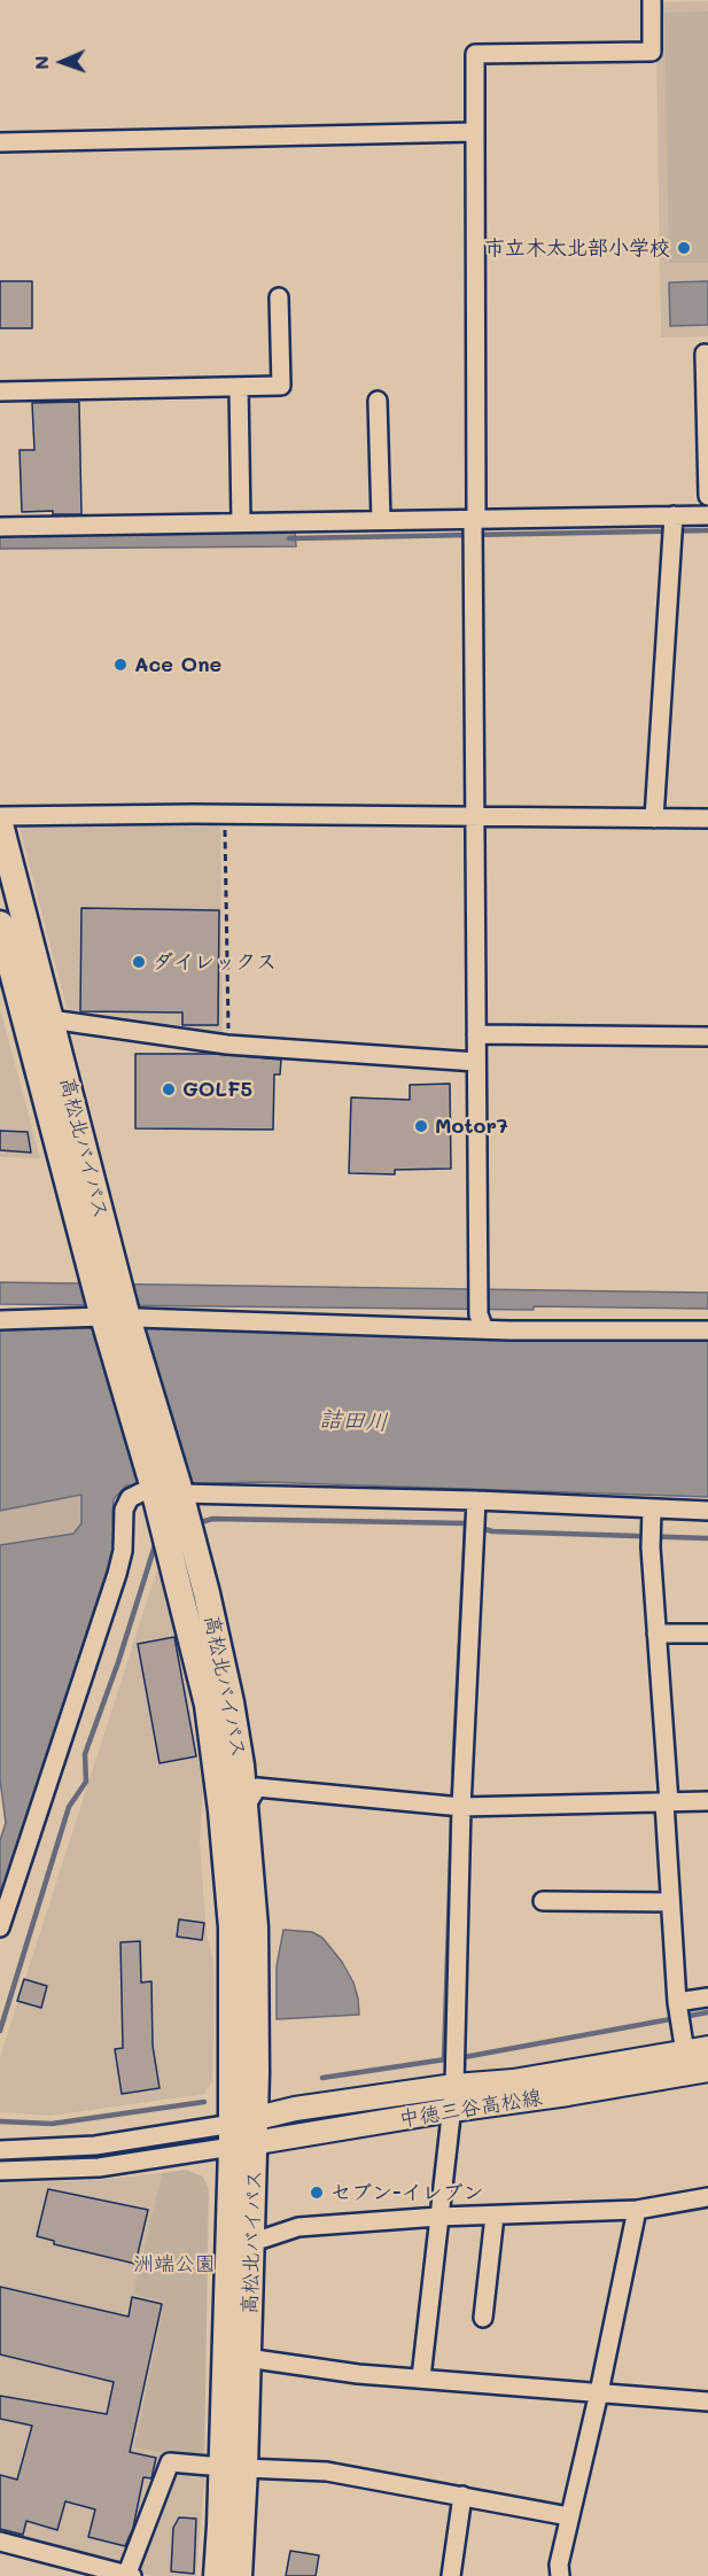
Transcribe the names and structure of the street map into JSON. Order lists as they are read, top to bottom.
{
  "streets": {
    "highway": ["高松北バイパス"],
    "main road": ["中徳三谷高松線"]
  },
  "crossings": [
    ["高松北バイパス", "中徳三谷高松線"]
  ],
  "water": ["詰田川"],
  "parks": ["洲端公園"],
  "places": [
    "市立木太北部小学校",
    "Ace One",
    "ダイレックス",
    "GOLF5",
    "Motor7",
    "セブン-イレブン"
  ],
  "north": "left"
}
